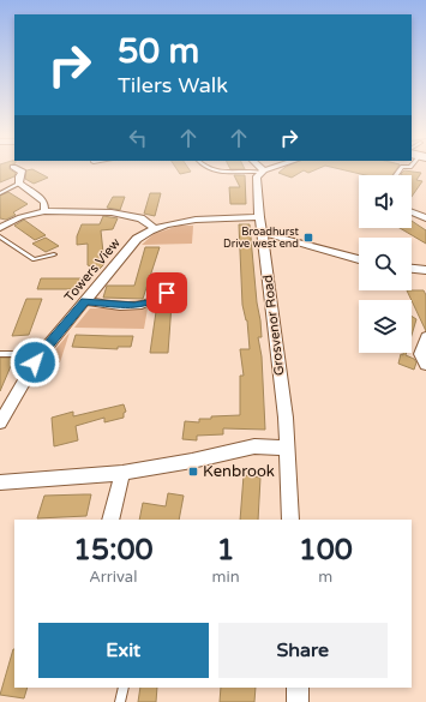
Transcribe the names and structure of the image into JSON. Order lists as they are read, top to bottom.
{
  "streets": {
    "street": ["Towers View", "Grosvenor Road"]
  },
  "crossings": [
    ["Towers View", "Grosvenor Road"]
  ],
  "places": {
    "transit": ["Broadhurst Drive west end", "Kenbrook"]
  },
  "page": {
    "turn": ["50 m", "Tilers Walk"],
    "eta": [
      "15:00",
      "Arrival",
      "1",
      "min",
      "100",
      "m"
    ],
    "buttons": ["Exit", "Share"]
  }
}
